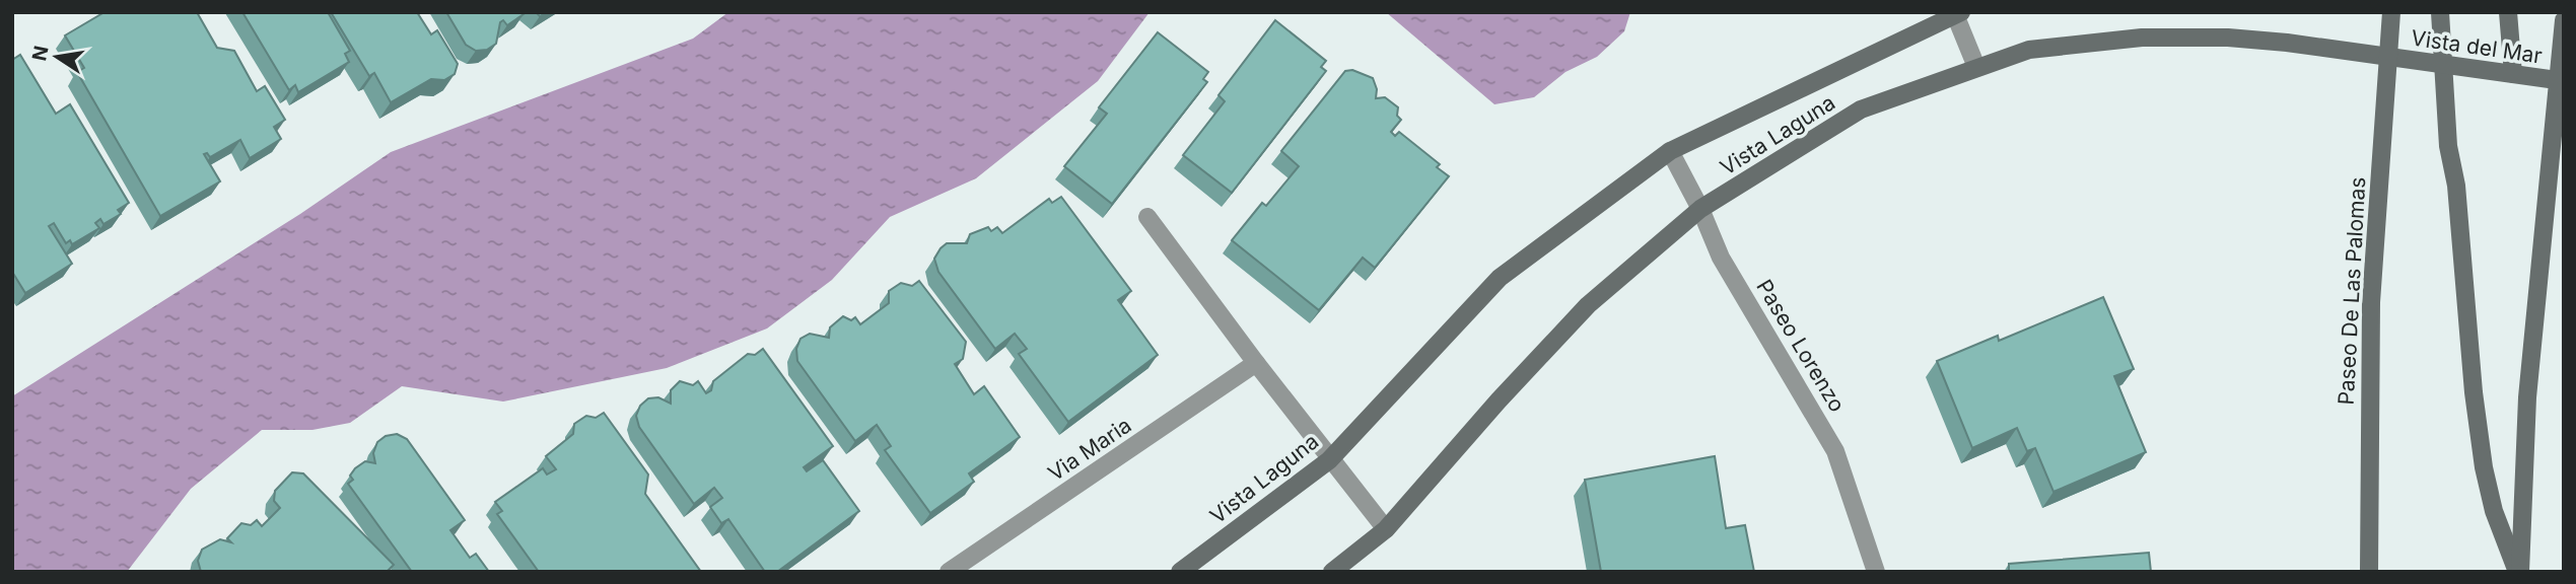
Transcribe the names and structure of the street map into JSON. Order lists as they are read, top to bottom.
{
  "streets": {
    "street": [
      "Vista del Mar",
      "Vista Laguna",
      "Paseo De Las Palomas",
      "Paseo Lorenzo",
      "Via Maria"
    ]
  },
  "crossings": [
    ["Vista del Mar", "Vista Laguna"],
    ["Vista del Mar", "Paseo De Las Palomas"],
    ["Vista Laguna", "Paseo De Las Palomas"],
    ["Vista Laguna", "Paseo Lorenzo"]
  ],
  "north": "left"
}
